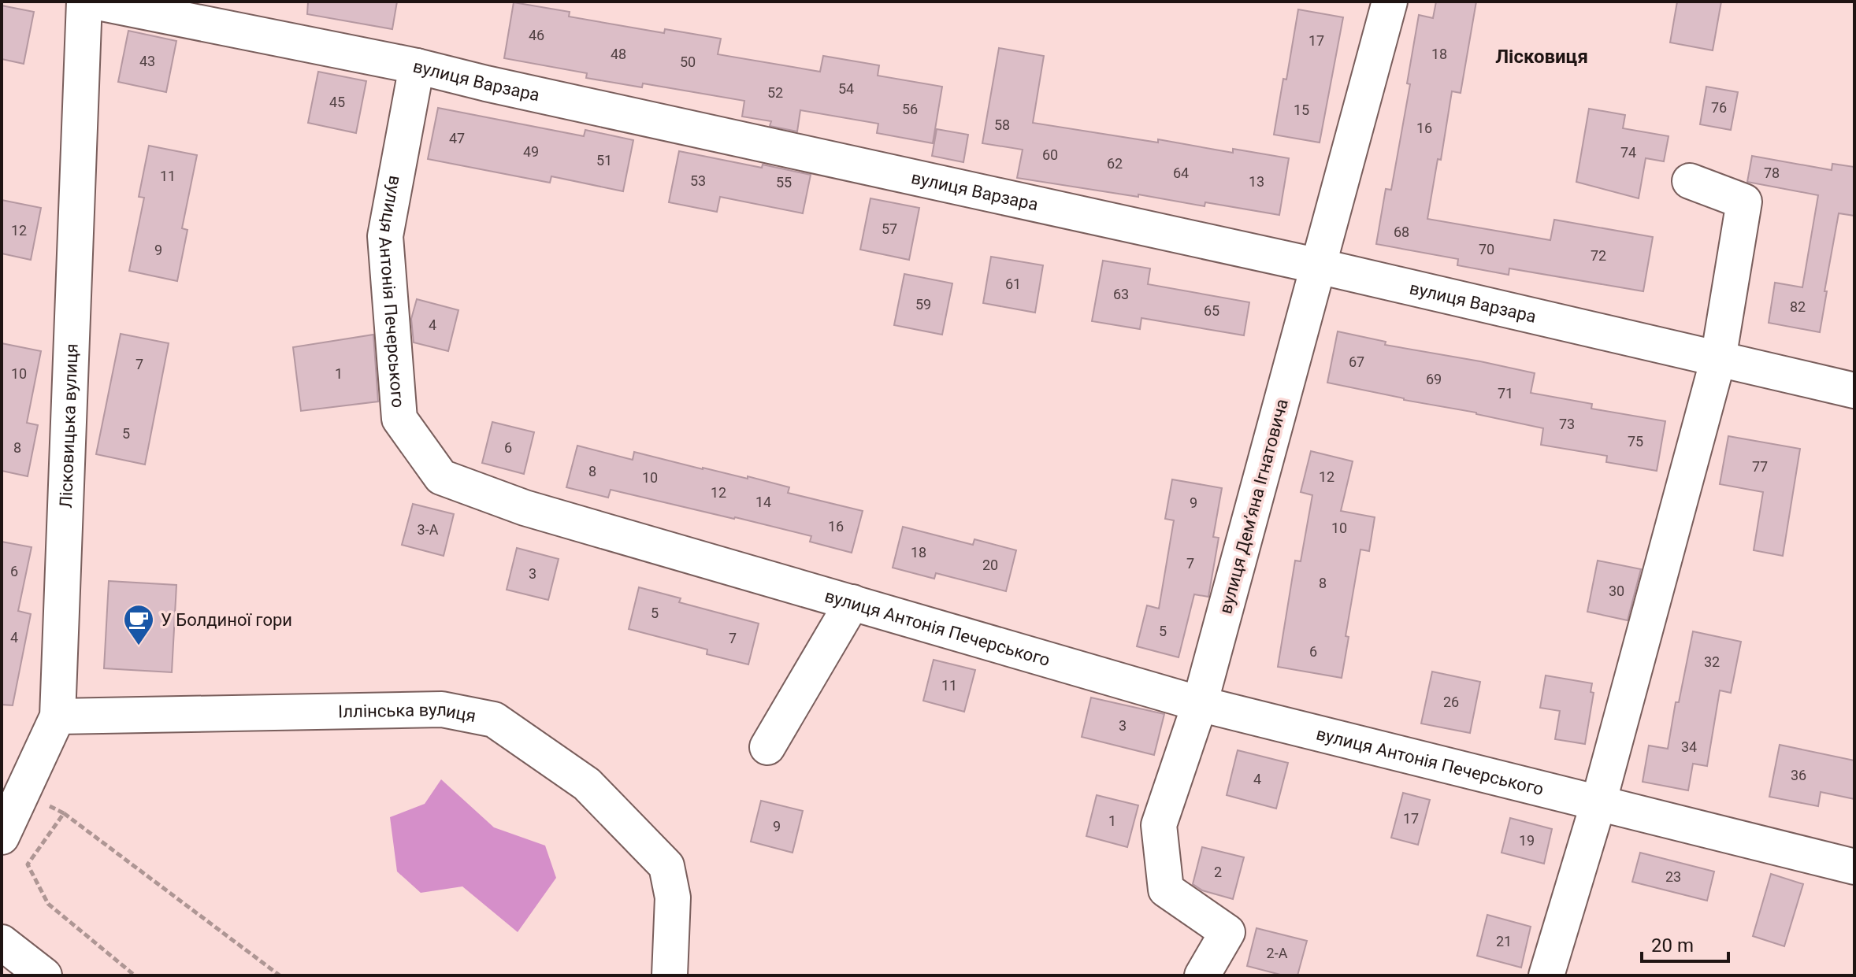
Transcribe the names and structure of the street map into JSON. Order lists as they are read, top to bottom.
{
  "streets": {
    "street": [
      "вулиця Варзара",
      "вулиця Антонія Печерського",
      "Лісковицька вулиця",
      "вулиця Демʼяна Ігнатовича",
      "Іллінська вулиця"
    ]
  },
  "crossings": [
    ["вулиця Варзара", "вулиця Антонія Печерського"],
    ["вулиця Варзара", "вулиця Демʼяна Ігнатовича"],
    ["вулиця Антонія Печерського", "вулиця Демʼяна Ігнатовича"],
    ["Лісковицька вулиця", "Іллінська вулиця"]
  ],
  "districts": ["Лісковиця"],
  "places": {
    "cafe": ["У Болдиної гори"]
  },
  "house_numbers": [
    "46",
    "17",
    "48",
    "18",
    "43",
    "50",
    "54",
    "52",
    "45",
    "76",
    "56",
    "15",
    "58",
    "16",
    "47",
    "49",
    "74",
    "60",
    "51",
    "62",
    "64",
    "78",
    "11",
    "53",
    "13",
    "55",
    "57",
    "12",
    "68",
    "70",
    "9",
    "72",
    "61",
    "63",
    "59",
    "82",
    "65",
    "4",
    "67",
    "7",
    "10",
    "1",
    "69",
    "71",
    "73",
    "5",
    "75",
    "8",
    "6",
    "77",
    "8",
    "12",
    "10",
    "12",
    "14",
    "9",
    "16",
    "10",
    "3-А",
    "18",
    "7",
    "20",
    "6",
    "3",
    "8",
    "30",
    "5",
    "5",
    "4",
    "7",
    "6",
    "32",
    "11",
    "26",
    "3",
    "34",
    "36",
    "4",
    "17",
    "1",
    "9",
    "19",
    "2",
    "23",
    "21",
    "2-А"
  ],
  "scale_bar": "20 m"
}
